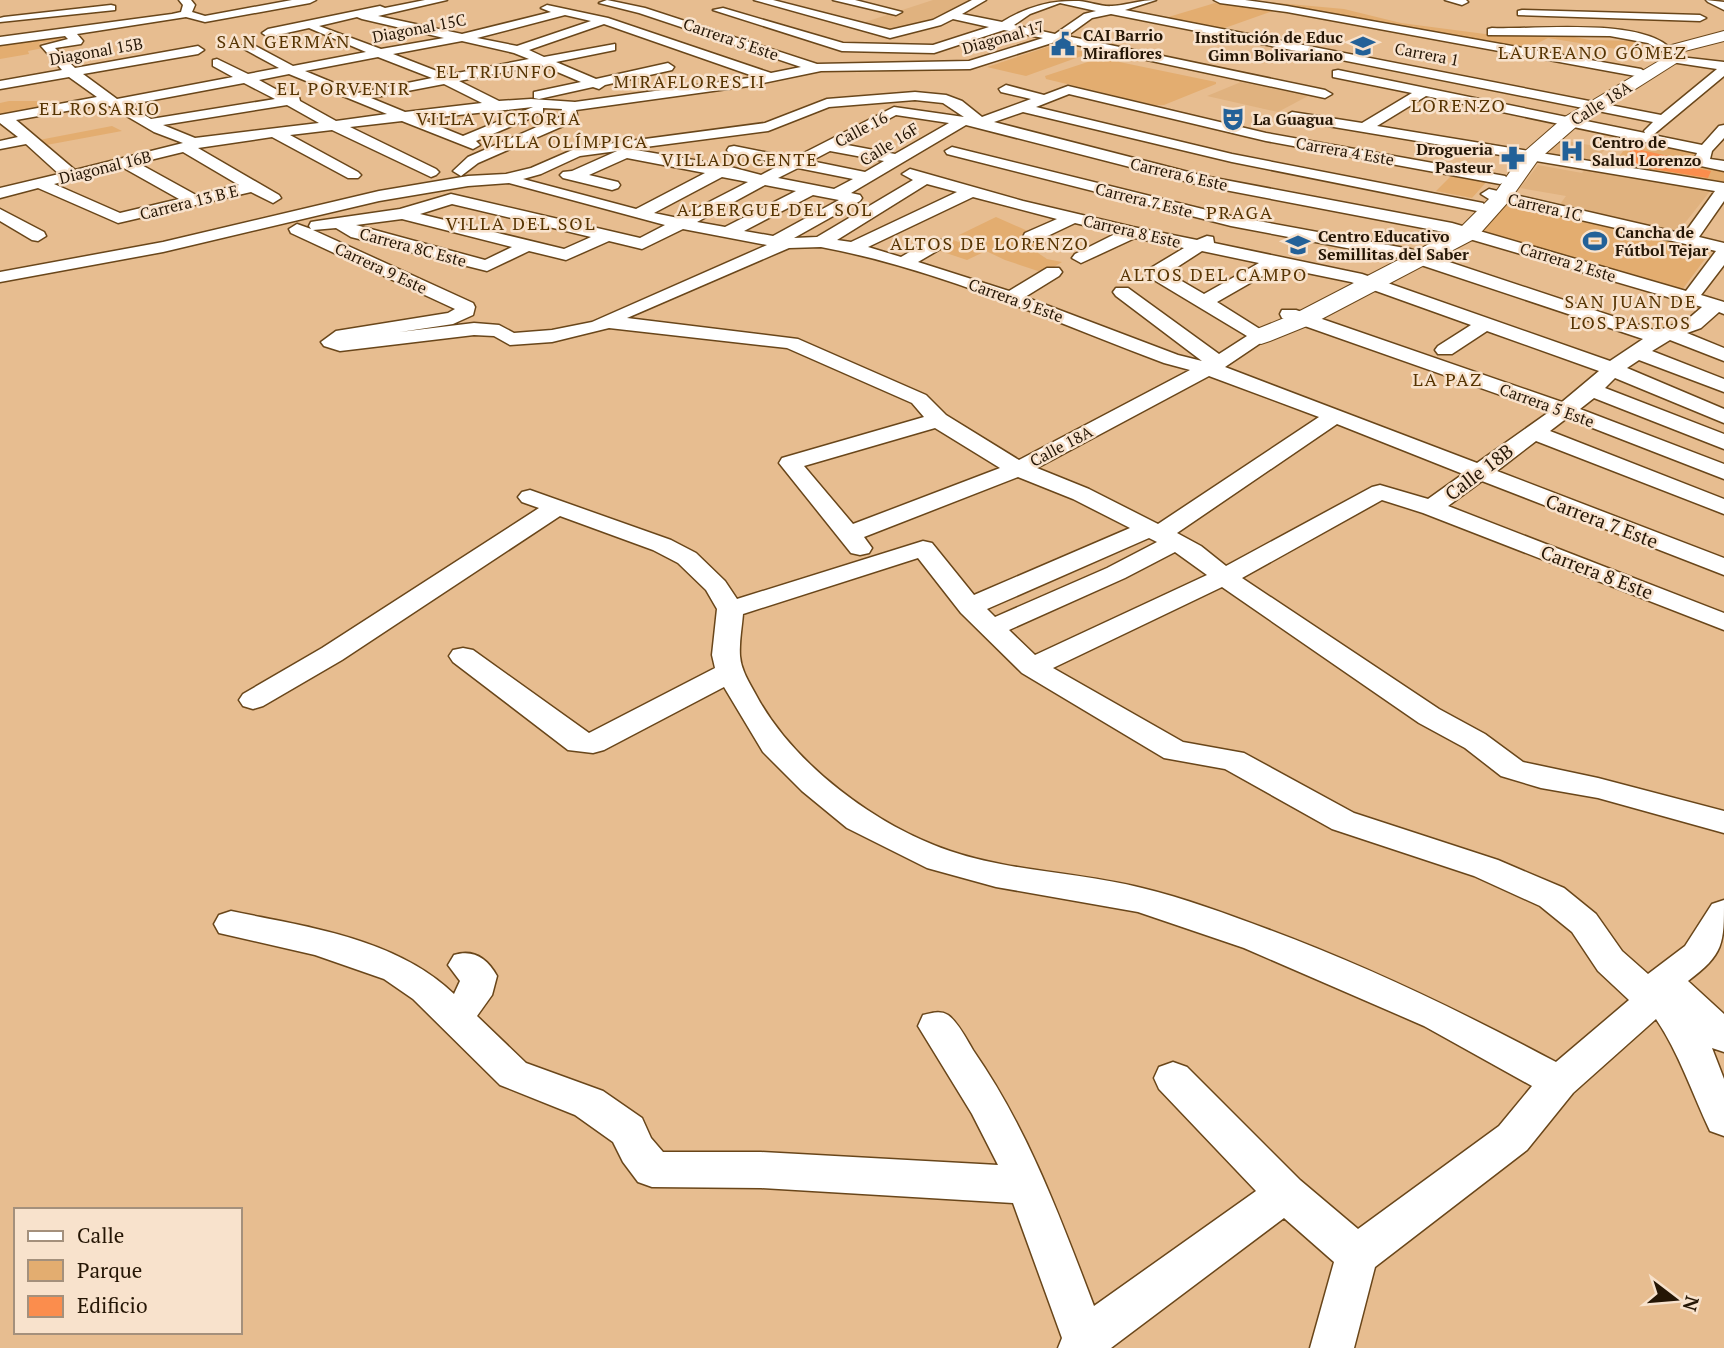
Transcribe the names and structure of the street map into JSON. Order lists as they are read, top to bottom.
{
  "streets": {
    "main road": ["Calle 18A"],
    "street": [
      "Diagonal 15C",
      "Diagonal 17",
      "Carrera 5 Este",
      "Diagonal 15B",
      "Carrera 1",
      "Calle 16",
      "Calle 16F",
      "Carrera 4 Este",
      "Diagonal 16B",
      "Carrera 6 Este",
      "Carrera 7 Este",
      "Carrera 13 B E",
      "Carrera 1C",
      "Carrera 8 Este",
      "Carrera 8C Este",
      "Carrera 2 Este",
      "Carrera 9 Este",
      "Calle 18B"
    ]
  },
  "crossings": [
    ["Diagonal 17", "Carrera 5 Este"],
    ["Diagonal 17", "Carrera 1"],
    ["Carrera 5 Este", "Calle 18A"],
    ["Carrera 5 Este", "Calle 18B"],
    ["Carrera 1", "Calle 18A"],
    ["Calle 18A", "Carrera 4 Este"],
    ["Calle 18A", "Carrera 6 Este"],
    ["Calle 18A", "Carrera 7 Este"],
    ["Calle 18A", "Carrera 1C"],
    ["Calle 18A", "Carrera 8 Este"],
    ["Calle 18A", "Carrera 2 Este"],
    ["Calle 18A", "Carrera 9 Este"],
    ["Calle 16", "Calle 16F"],
    ["Carrera 4 Este", "Carrera 1C"],
    ["Diagonal 16B", "Carrera 13 B E"],
    ["Carrera 6 Este", "Carrera 2 Este"],
    ["Carrera 7 Este", "Carrera 9 Este"],
    ["Carrera 7 Este", "Calle 18B"],
    ["Carrera 8 Este", "Carrera 9 Este"],
    ["Carrera 8 Este", "Calle 18B"],
    ["Carrera 2 Este", "Calle 18B"]
  ],
  "districts": [
    "SAN GERMÁN",
    "LAUREANO GÓMEZ",
    "EL TRIUNFO",
    "MIRAFLORES II",
    "EL PORVENIR",
    "LORENZO",
    "EL ROSARIO",
    "VILLA VICTORIA",
    "VILLA OLÍMPICA",
    "VILLADOCENTE",
    "ALBERGUE DEL SOL",
    "PRAGA",
    "VILLA DEL SOL",
    "ALTOS DE LORENZO",
    "ALTOS DEL CAMPO",
    "SAN JUAN DE LOS PASTOS",
    "LA PAZ"
  ],
  "places": {
    "public building": ["CAI Barrio Miraflores"],
    "school or university": ["Institución de Educ Gimn Bolivariano", "Centro Educativo Semillitas del Saber"],
    "theatre": ["La Guagua"],
    "hospital": ["Centro de Salud Lorenzo"],
    "pharmacy": ["Drogueria Pasteur"],
    "sports": ["Cancha de Fútbol Tejar"]
  },
  "legend": ["Calle", "Parque", "Edificio"],
  "north": "right"
}
